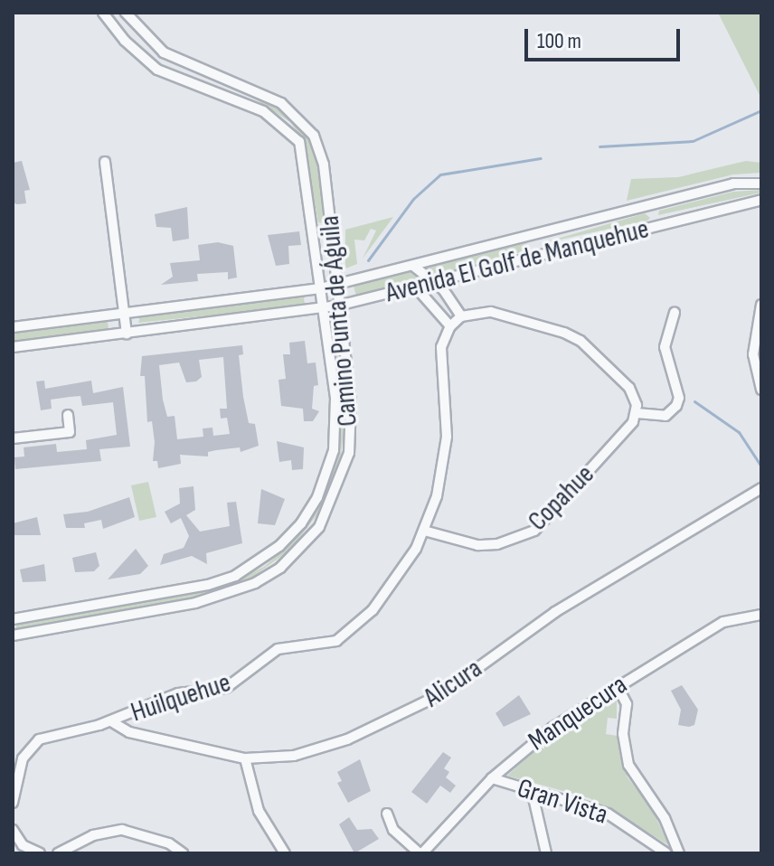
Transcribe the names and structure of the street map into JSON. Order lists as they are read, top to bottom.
{
  "streets": {
    "street": [
      "Avenida El Golf de Manquehue",
      "Camino Punta de Águila",
      "Copahue",
      "Alicura",
      "Huilquehue",
      "Manquecura",
      "Gran Vista"
    ]
  },
  "crossings": [
    ["Avenida El Golf de Manquehue", "Camino Punta de Águila"],
    ["Copahue", "Huilquehue"],
    ["Alicura", "Huilquehue"],
    ["Manquecura", "Gran Vista"]
  ],
  "scale_bar": "100 m"
}
